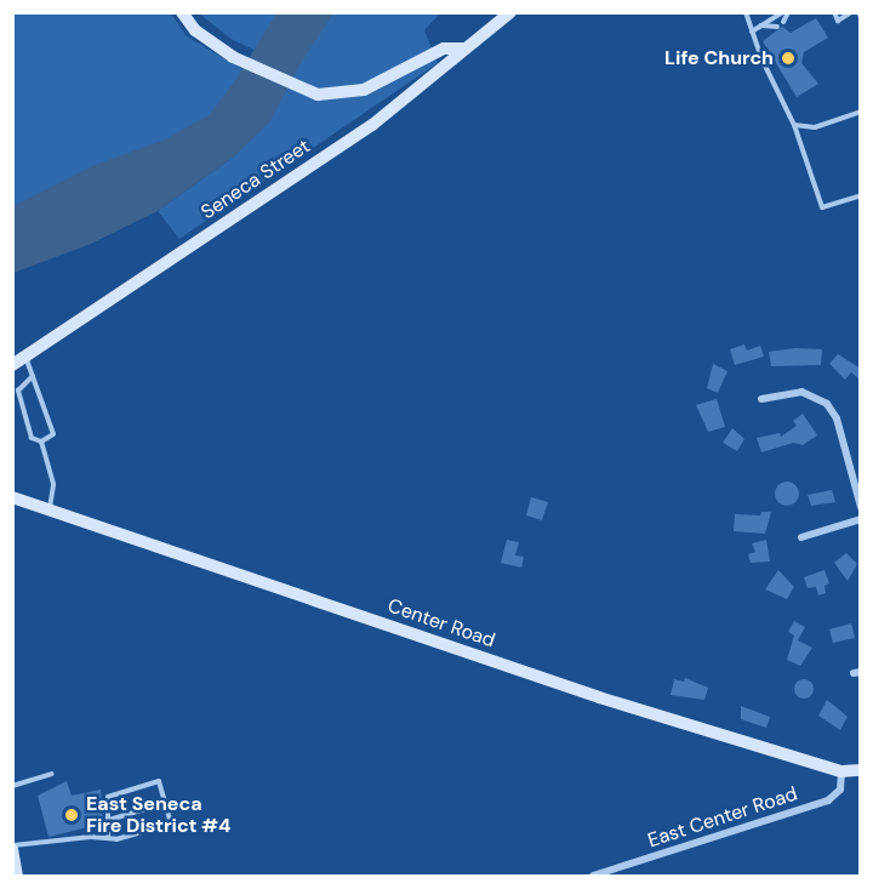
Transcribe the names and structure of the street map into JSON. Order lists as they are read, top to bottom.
{
  "streets": {
    "main road": ["Seneca Street", "Center Road"],
    "street": ["East Center Road"]
  },
  "crossings": [
    ["Center Road", "East Center Road"]
  ],
  "places": ["Life Church", "East Seneca Fire District #4"]
}
